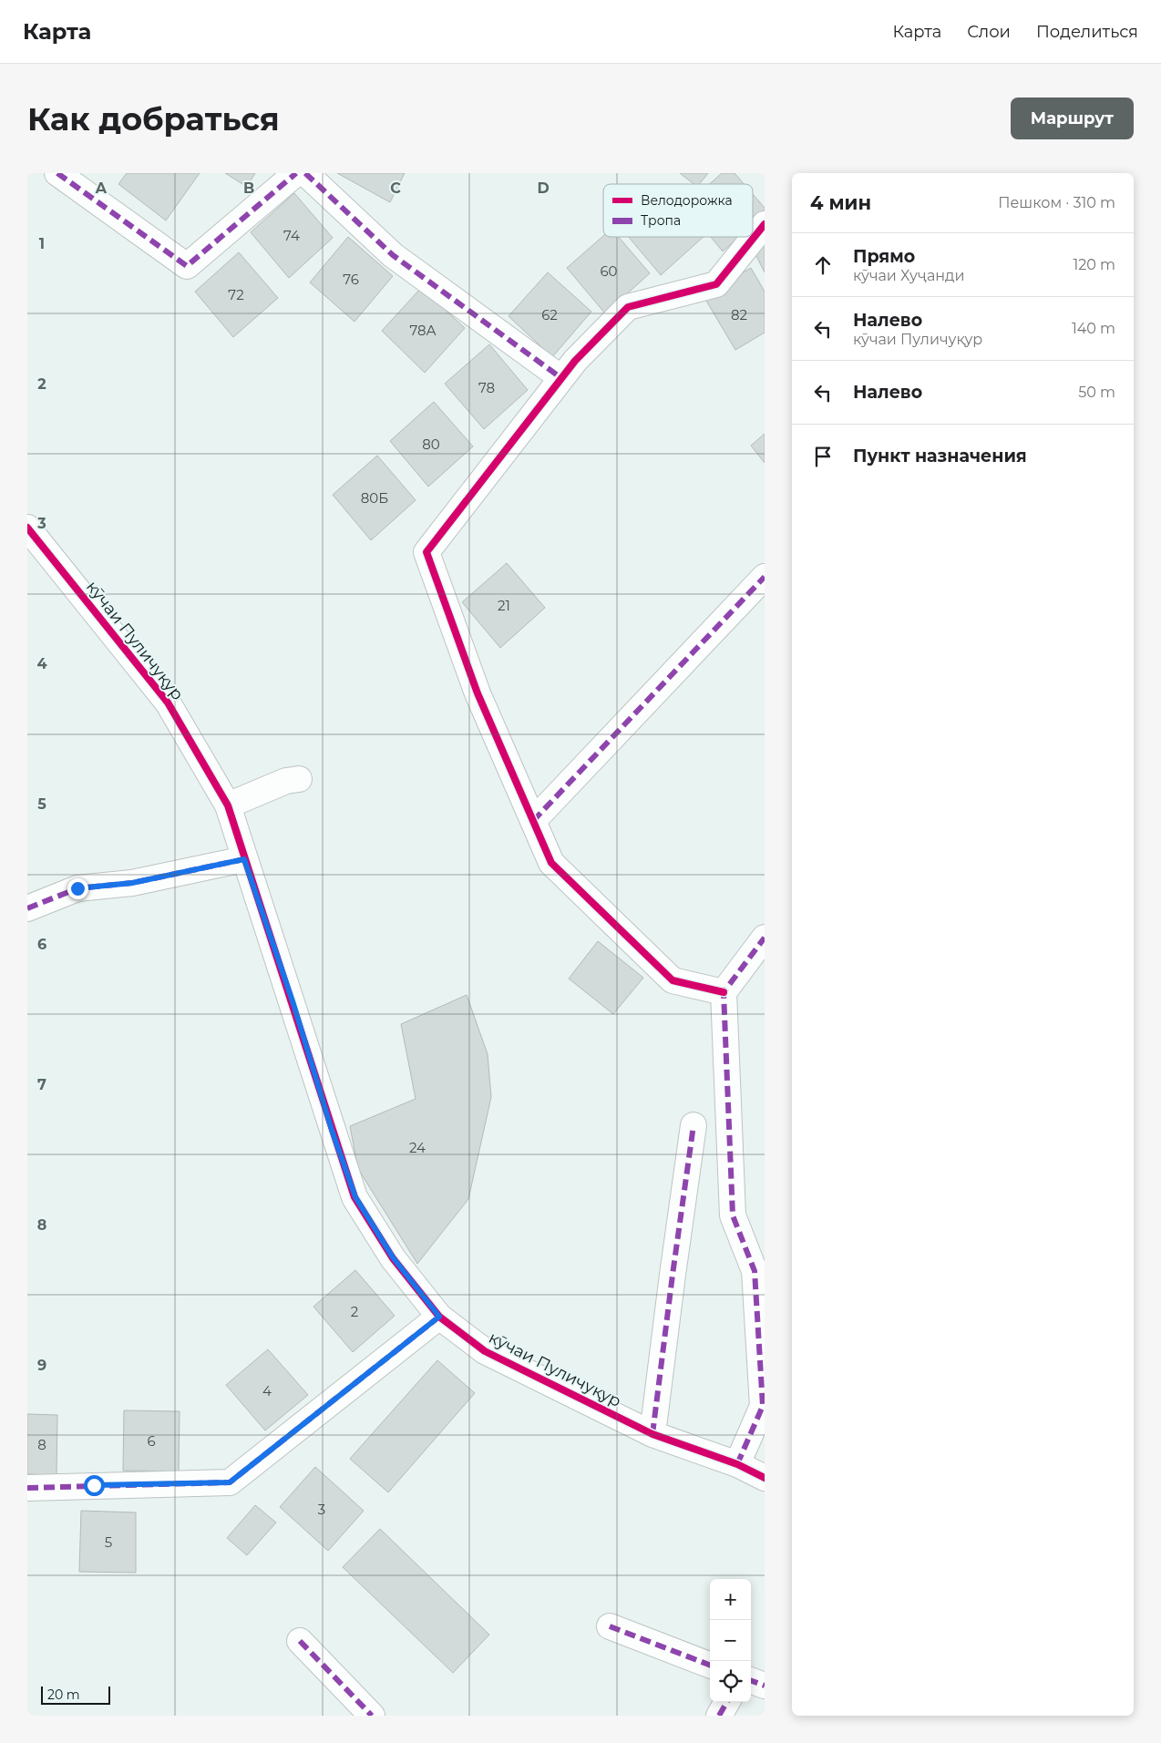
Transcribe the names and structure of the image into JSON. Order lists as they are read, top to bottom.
{
  "streets": {
    "street": ["кӯчаи Пуличуқур"]
  },
  "house_numbers": [
    "74",
    "60",
    "76",
    "72",
    "62",
    "82",
    "78А",
    "78",
    "80",
    "80Б",
    "21",
    "24",
    "2",
    "4",
    "6",
    "8",
    "3",
    "5"
  ],
  "legend": ["Велодорожка", "Тропа"],
  "scale_bar": "20 m",
  "page": {
    "header": "Карта",
    "nav": ["Карта", "Слои", "Поделиться"],
    "buttons": "Маршрут",
    "title": "Как добраться",
    "heading": ["4 мин", "Пешком · 310 m"],
    "list": [
      ["Прямо", "кӯчаи Хуҷанди", "120 m"],
      ["Налево", "кӯчаи Пуличуқур", "140 m"],
      ["Налево", "50 m"],
      "Пункт назначения"
    ],
    "map_buttons": ["+", "−"],
    "scale": "20 m"
  },
  "grid": {
    "columns": [
      "A",
      "B",
      "C",
      "D"
    ],
    "rows": [
      "1",
      "2",
      "3",
      "4",
      "5",
      "6",
      "7",
      "8",
      "9"
    ]
  }
}
